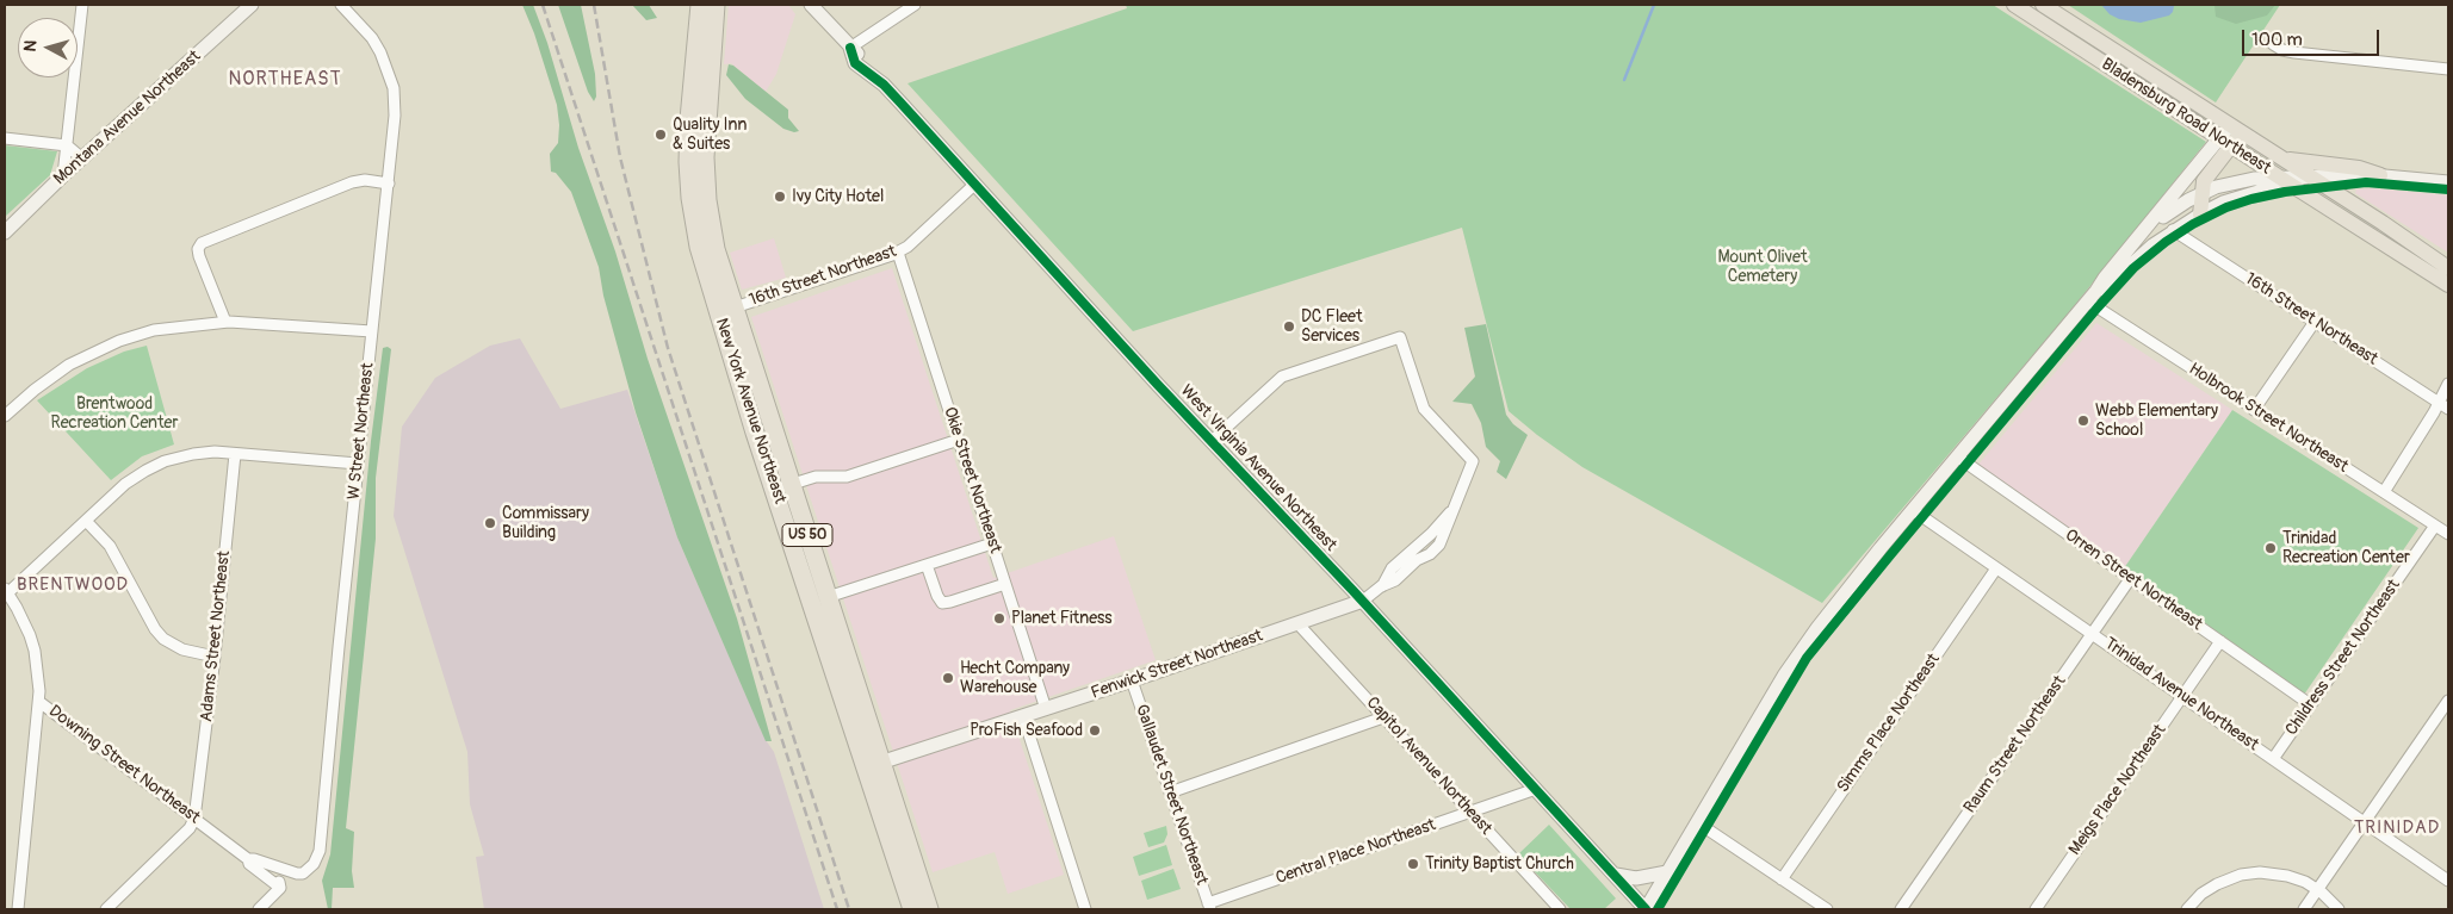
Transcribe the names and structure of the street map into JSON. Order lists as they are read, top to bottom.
{
  "streets": {
    "highway": ["New York Avenue Northeast", "US 50"],
    "main road": [
      "Bladensburg Road Northeast",
      "Montana Avenue Northeast",
      "West Virginia Avenue Northeast",
      "Fenwick Street Northeast"
    ],
    "street": [
      "16th Street Northeast",
      "Holbrook Street Northeast",
      "W Street Northeast",
      "Okie Street Northeast",
      "Orren Street Northeast",
      "Adams Street Northeast",
      "Childress Street Northeast",
      "Trinidad Avenue Northeast",
      "Simms Place Northeast",
      "Raum Street Northeast",
      "Downing Street Northeast",
      "Capitol Avenue Northeast",
      "Meigs Place Northeast",
      "Gallaudet Street Northeast",
      "Central Place Northeast"
    ]
  },
  "crossings": [
    ["16th Street Northeast", "New York Avenue Northeast"],
    ["16th Street Northeast", "West Virginia Avenue Northeast"],
    ["16th Street Northeast", "Okie Street Northeast"],
    ["New York Avenue Northeast", "Fenwick Street Northeast"],
    ["Holbrook Street Northeast", "Childress Street Northeast"],
    ["W Street Northeast", "Downing Street Northeast"],
    ["West Virginia Avenue Northeast", "Fenwick Street Northeast"],
    ["West Virginia Avenue Northeast", "Central Place Northeast"],
    ["Okie Street Northeast", "Fenwick Street Northeast"],
    ["Orren Street Northeast", "Childress Street Northeast"],
    ["Orren Street Northeast", "Raum Street Northeast"],
    ["Orren Street Northeast", "Meigs Place Northeast"],
    ["Adams Street Northeast", "Downing Street Northeast"],
    ["Childress Street Northeast", "Trinidad Avenue Northeast"],
    ["Fenwick Street Northeast", "Capitol Avenue Northeast"],
    ["Fenwick Street Northeast", "Gallaudet Street Northeast"],
    ["Trinidad Avenue Northeast", "Simms Place Northeast"],
    ["Trinidad Avenue Northeast", "Raum Street Northeast"],
    ["Trinidad Avenue Northeast", "Meigs Place Northeast"],
    ["Capitol Avenue Northeast", "Central Place Northeast"],
    ["Gallaudet Street Northeast", "Central Place Northeast"]
  ],
  "districts": ["NORTHEAST", "BRENTWOOD", "TRINIDAD"],
  "parks": ["Mount Olivet Cemetery", "Brentwood Recreation Center"],
  "places": [
    "Quality Inn & Suites",
    "Ivy City Hotel",
    "DC Fleet Services",
    "Webb Elementary School",
    "Commissary Building",
    "Trinidad Recreation Center",
    "Planet Fitness",
    "Hecht Company Warehouse",
    "ProFish Seafood",
    "Trinity Baptist Church"
  ],
  "scale_bar": "100 m",
  "north": "left"
}
